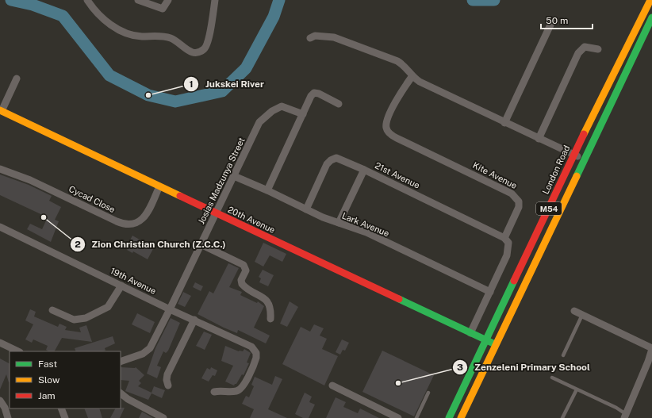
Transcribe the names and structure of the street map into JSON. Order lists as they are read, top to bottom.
{
  "streets": {
    "main road": ["London Road", "M54", "20th Avenue"],
    "street": [
      "21st Avenue",
      "Kite Avenue",
      "Josias Madzunya Street",
      "Cycad Close",
      "Lark Avenue",
      "19th Avenue"
    ]
  },
  "crossings": [
    ["London Road", "20th Avenue"],
    ["21st Avenue", "Kite Avenue"],
    ["21st Avenue", "Lark Avenue"],
    ["Josias Madzunya Street", "20th Avenue"],
    ["Josias Madzunya Street", "Lark Avenue"],
    ["Josias Madzunya Street", "19th Avenue"],
    ["Cycad Close", "20th Avenue"],
    ["M54", "20th Avenue"]
  ],
  "places": ["Jukskei River", "Zion Christian Church (Z.C.C.)", "Zenzeleni Primary School"],
  "legend": ["Fast", "Slow", "Jam"],
  "scale_bar": "50 m"
}
